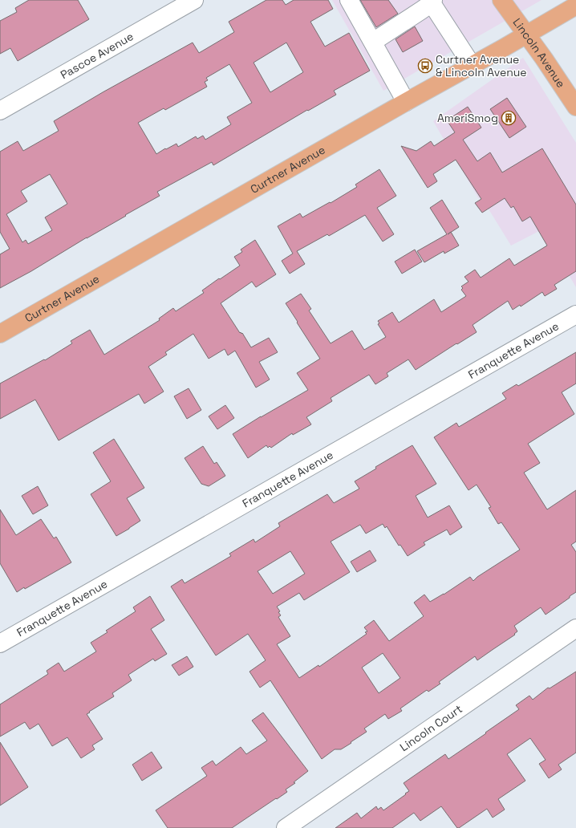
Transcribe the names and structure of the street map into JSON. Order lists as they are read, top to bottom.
{
  "streets": {
    "main road": ["Lincoln Avenue", "Curtner Avenue"],
    "street": ["Pascoe Avenue", "Franquette Avenue", "Lincoln Court"]
  },
  "crossings": [
    ["Lincoln Avenue", "Curtner Avenue"]
  ],
  "places": {
    "bus stop": ["Curtner Avenue & Lincoln Avenue"],
    "building": ["AmeriSmog"]
  }
}
